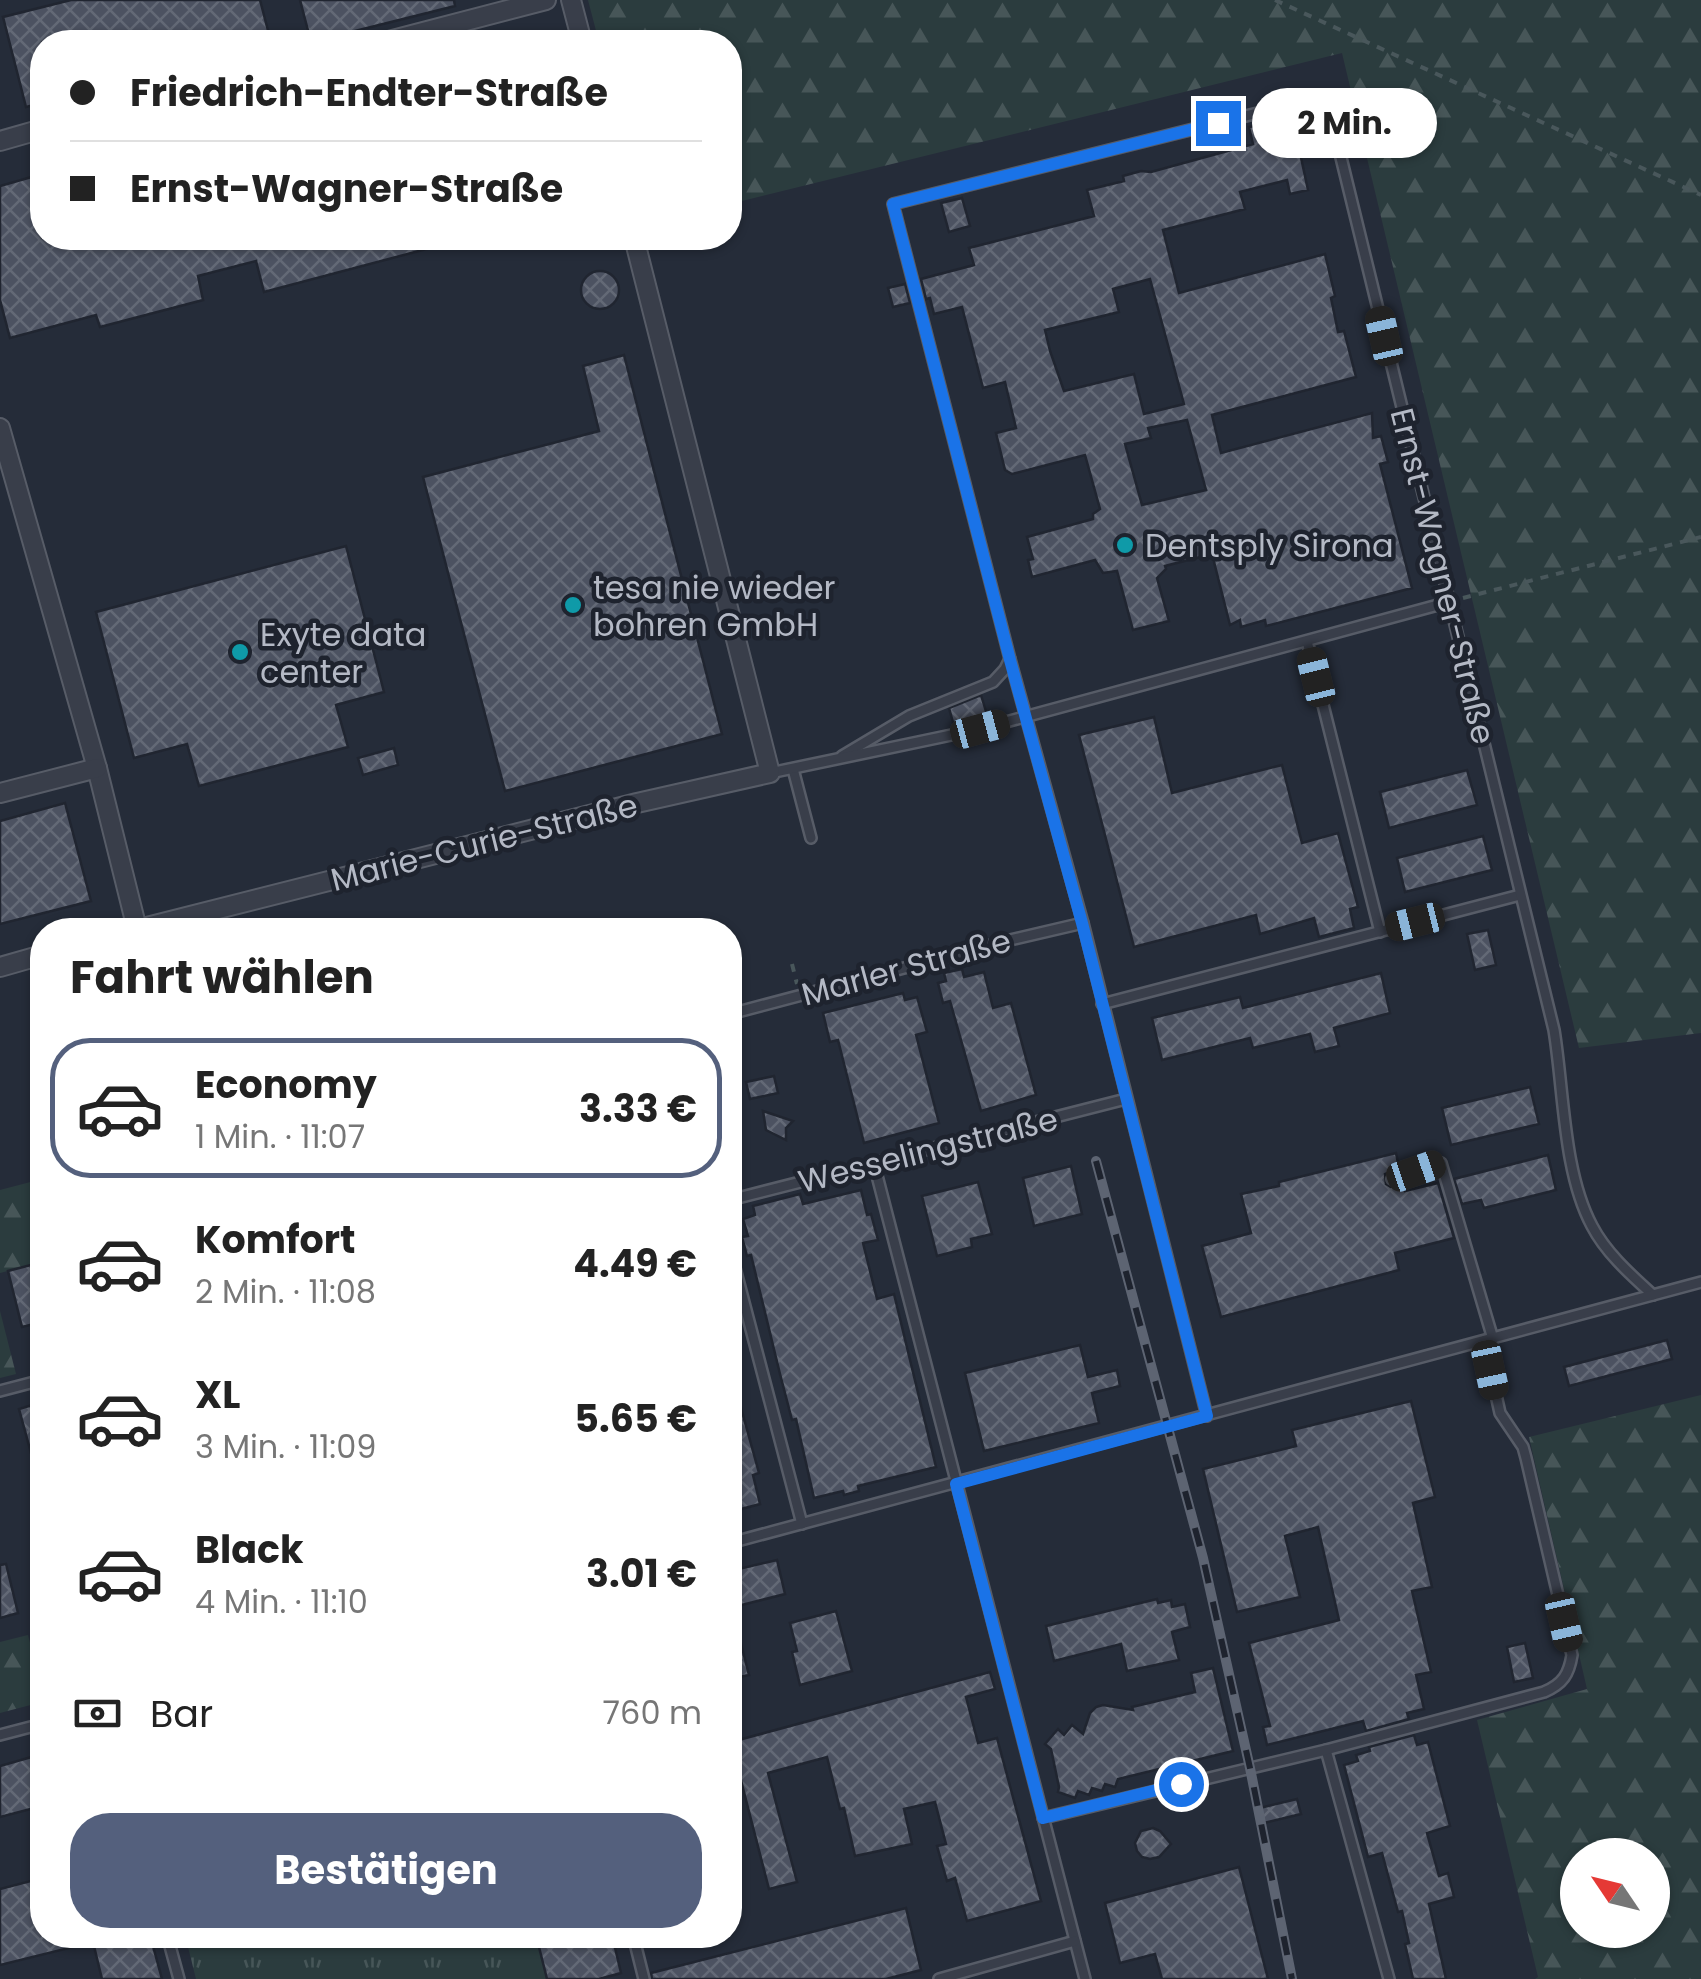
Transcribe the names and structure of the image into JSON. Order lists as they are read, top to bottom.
{
  "streets": {
    "street": ["Marie-Curie-Straße"],
    "lane": ["Ernst-Wagner-Straße", "Marler Straße", "Wesselingstraße"]
  },
  "places": ["Dentsply Sirona", "tesa nie wieder bohren GmbH", "Exyte data center"],
  "north": "top left",
  "page": {
    "banner": ["Friedrich-Endter-Straße", "Ernst-Wagner-Straße"],
    "bubble": "2 Min.",
    "heading": "Fahrt wählen",
    "list": [
      {
        "name": "Economy",
        "note": "1 Min. · 11:07",
        "value": "3.33 €"
      },
      {
        "name": "Komfort",
        "note": "2 Min. · 11:08",
        "value": "4.49 €"
      },
      {
        "name": "XL",
        "note": "3 Min. · 11:09",
        "value": "5.65 €"
      },
      {
        "name": "Black",
        "note": "4 Min. · 11:10",
        "value": "3.01 €"
      }
    ],
    "pay": ["Bar", "760 m"],
    "buttons": "Bestätigen"
  }
}
